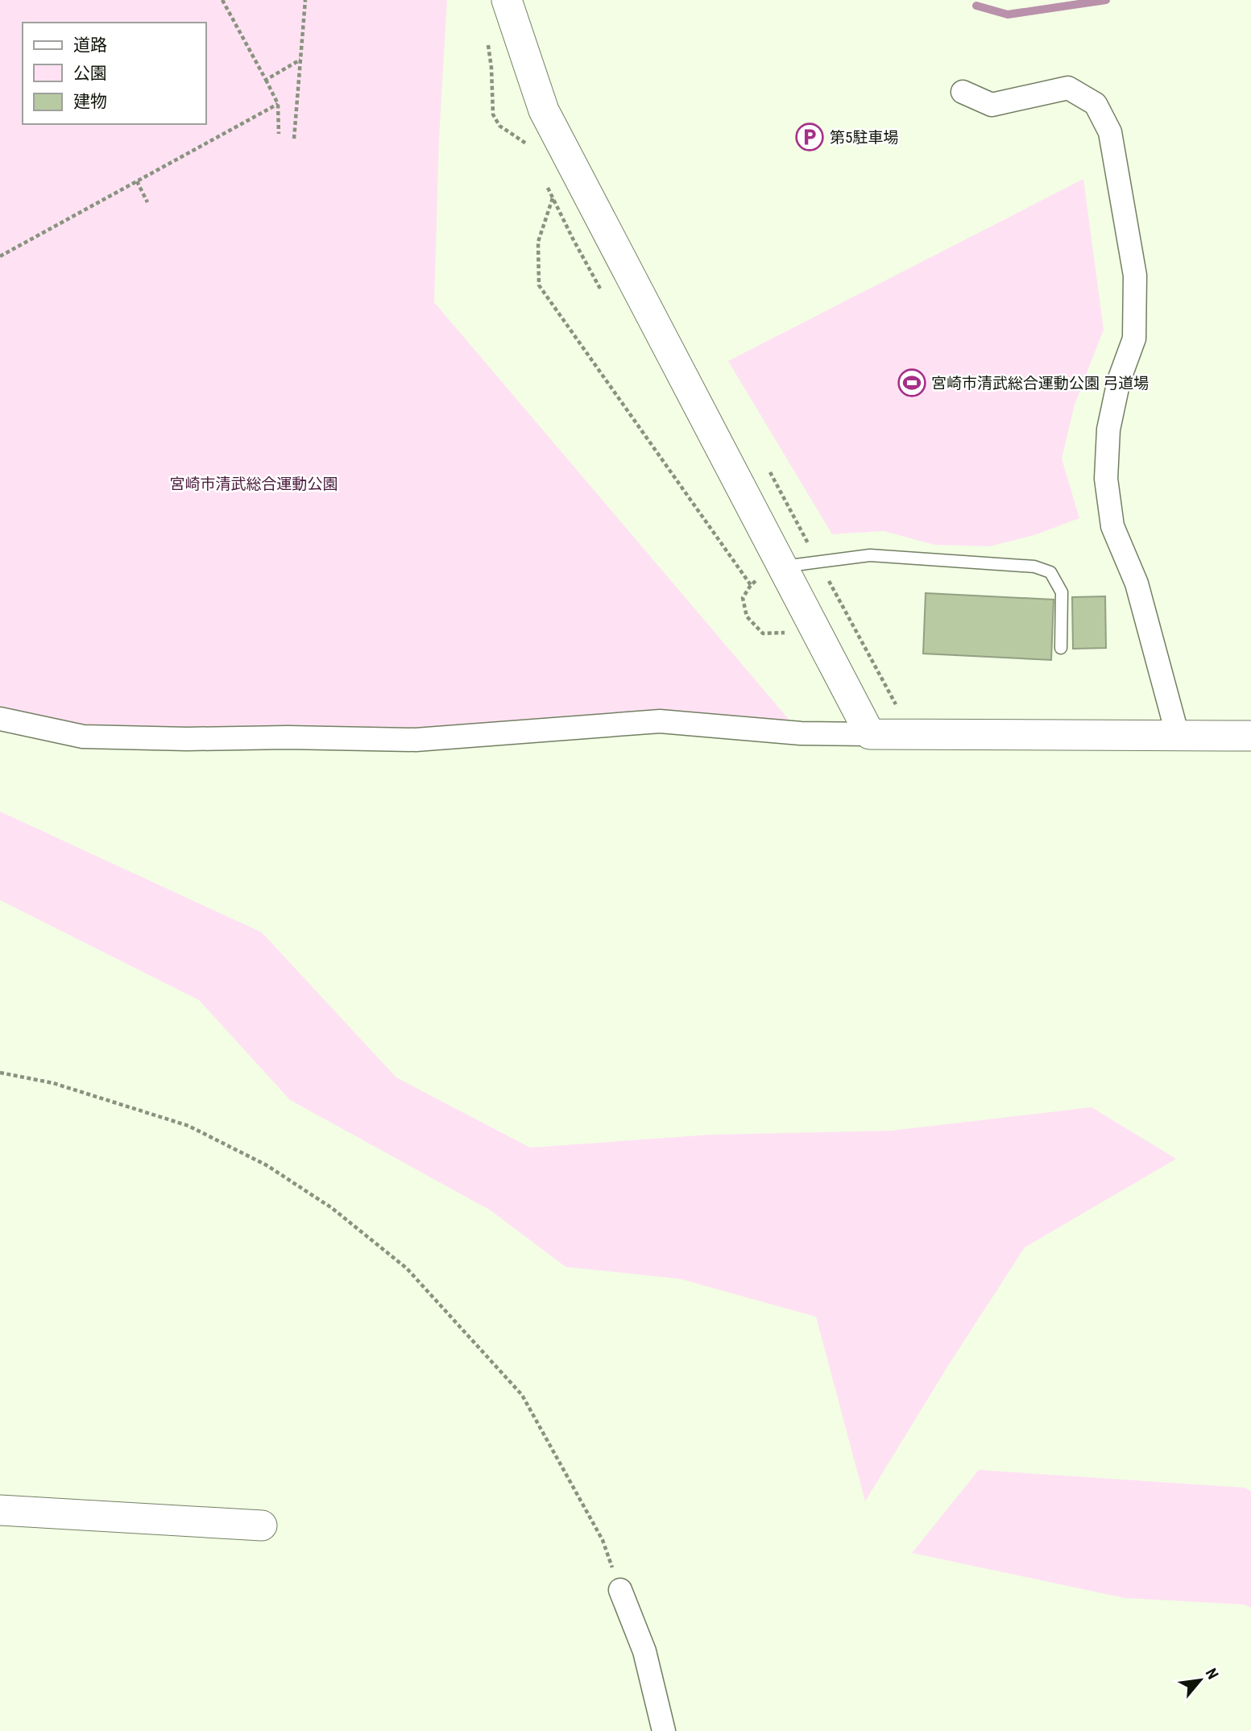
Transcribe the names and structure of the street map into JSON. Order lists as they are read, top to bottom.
{
  "parks": ["宮崎市清武総合運動公園"],
  "places": {
    "parking": ["第5駐車場"],
    "sports": ["宮崎市清武総合運動公園 弓道場"]
  },
  "legend": ["道路", "公園", "建物"],
  "north": "top right"
}
